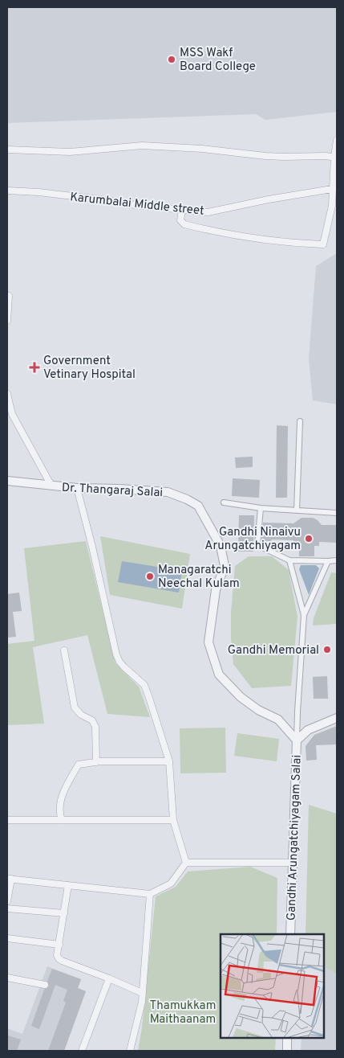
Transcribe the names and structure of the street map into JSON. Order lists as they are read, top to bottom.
{
  "streets": {
    "street": ["Karumbalai Middle street", "Dr. Thangaraj Salai", "Gandhi Arungatchiyagam Salai"]
  },
  "crossings": [
    ["Dr. Thangaraj Salai", "Gandhi Arungatchiyagam Salai"]
  ],
  "parks": ["Thamukkam Maithaanam"],
  "places": {
    "other": [
      "MSS Wakf Board College",
      "Gandhi Ninaivu Arungatchiyagam",
      "Managaratchi Neechal Kulam",
      "Gandhi Memorial"
    ],
    "health": ["Government Vetinary Hospital"]
  }
}
